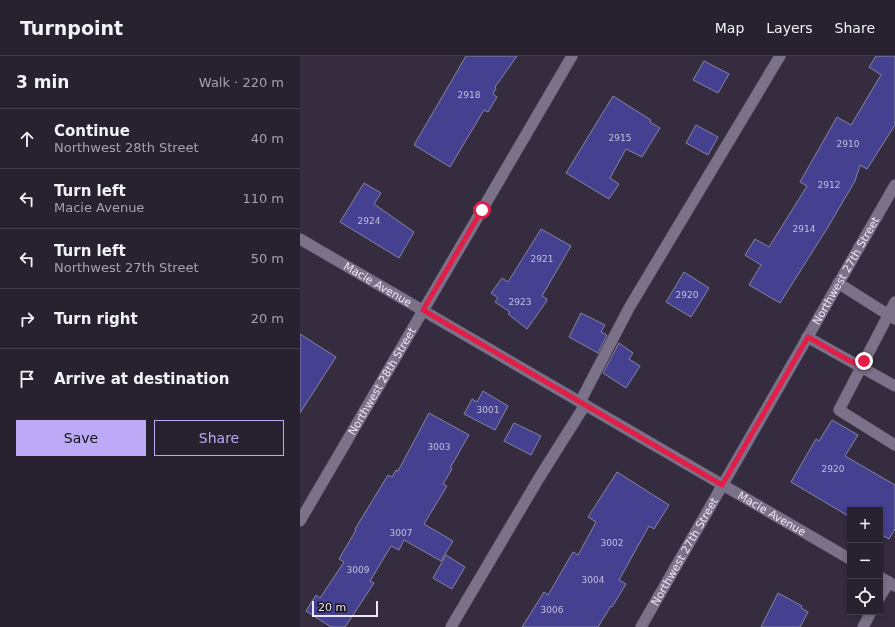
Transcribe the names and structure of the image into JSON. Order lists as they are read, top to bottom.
{
  "streets": {
    "street": ["Northwest 27th Street", "Macie Avenue", "Northwest 28th Street"]
  },
  "crossings": [
    ["Northwest 27th Street", "Macie Avenue"],
    ["Macie Avenue", "Northwest 28th Street"]
  ],
  "house_numbers": [
    "2918",
    "2915",
    "2910",
    "2912",
    "2924",
    "2914",
    "2921",
    "2920",
    "2923",
    "3001",
    "3003",
    "2920",
    "3007",
    "3002",
    "3009",
    "3004",
    "3006"
  ],
  "scale_bar": "20 m",
  "page": {
    "header": "Turnpoint",
    "nav": ["Map", "Layers", "Share"],
    "heading": ["3 min", "Walk · 220 m"],
    "list": [
      ["Continue", "Northwest 28th Street", "40 m"],
      ["Turn left", "Macie Avenue", "110 m"],
      ["Turn left", "Northwest 27th Street", "50 m"],
      ["Turn right", "20 m"],
      "Arrive at destination"
    ],
    "buttons": ["Save", "Share"],
    "map_buttons": ["+", "−"],
    "scale": "20 m"
  }
}
